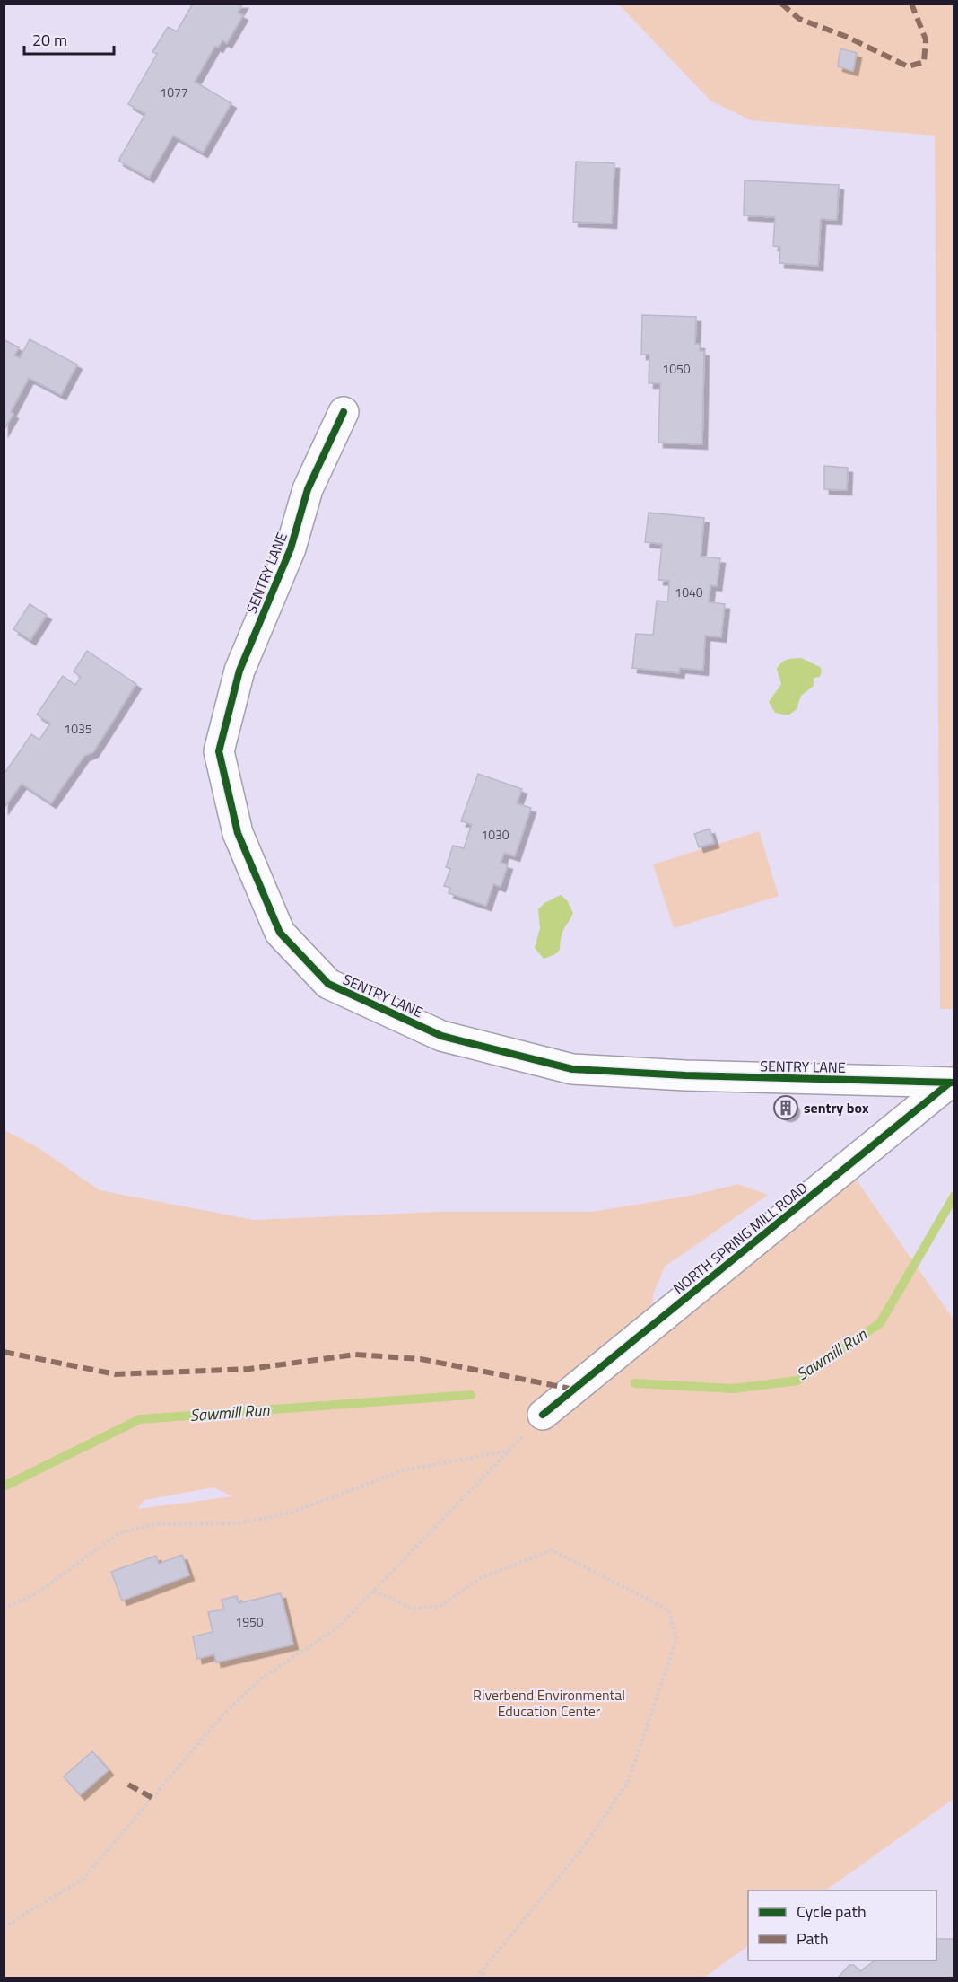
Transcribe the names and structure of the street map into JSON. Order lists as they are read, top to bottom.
{
  "streets": {
    "street": ["SENTRY LANE", "NORTH SPRING MILL ROAD"]
  },
  "crossings": [
    ["SENTRY LANE", "NORTH SPRING MILL ROAD"]
  ],
  "water": ["Sawmill Run"],
  "parks": ["Riverbend Environmental Education Center"],
  "places": {
    "building": ["sentry box"]
  },
  "house_numbers": [
    "1077",
    "1050",
    "1040",
    "1035",
    "1030",
    "1950"
  ],
  "legend": ["Cycle path", "Path"],
  "scale_bar": "20 m"
}
